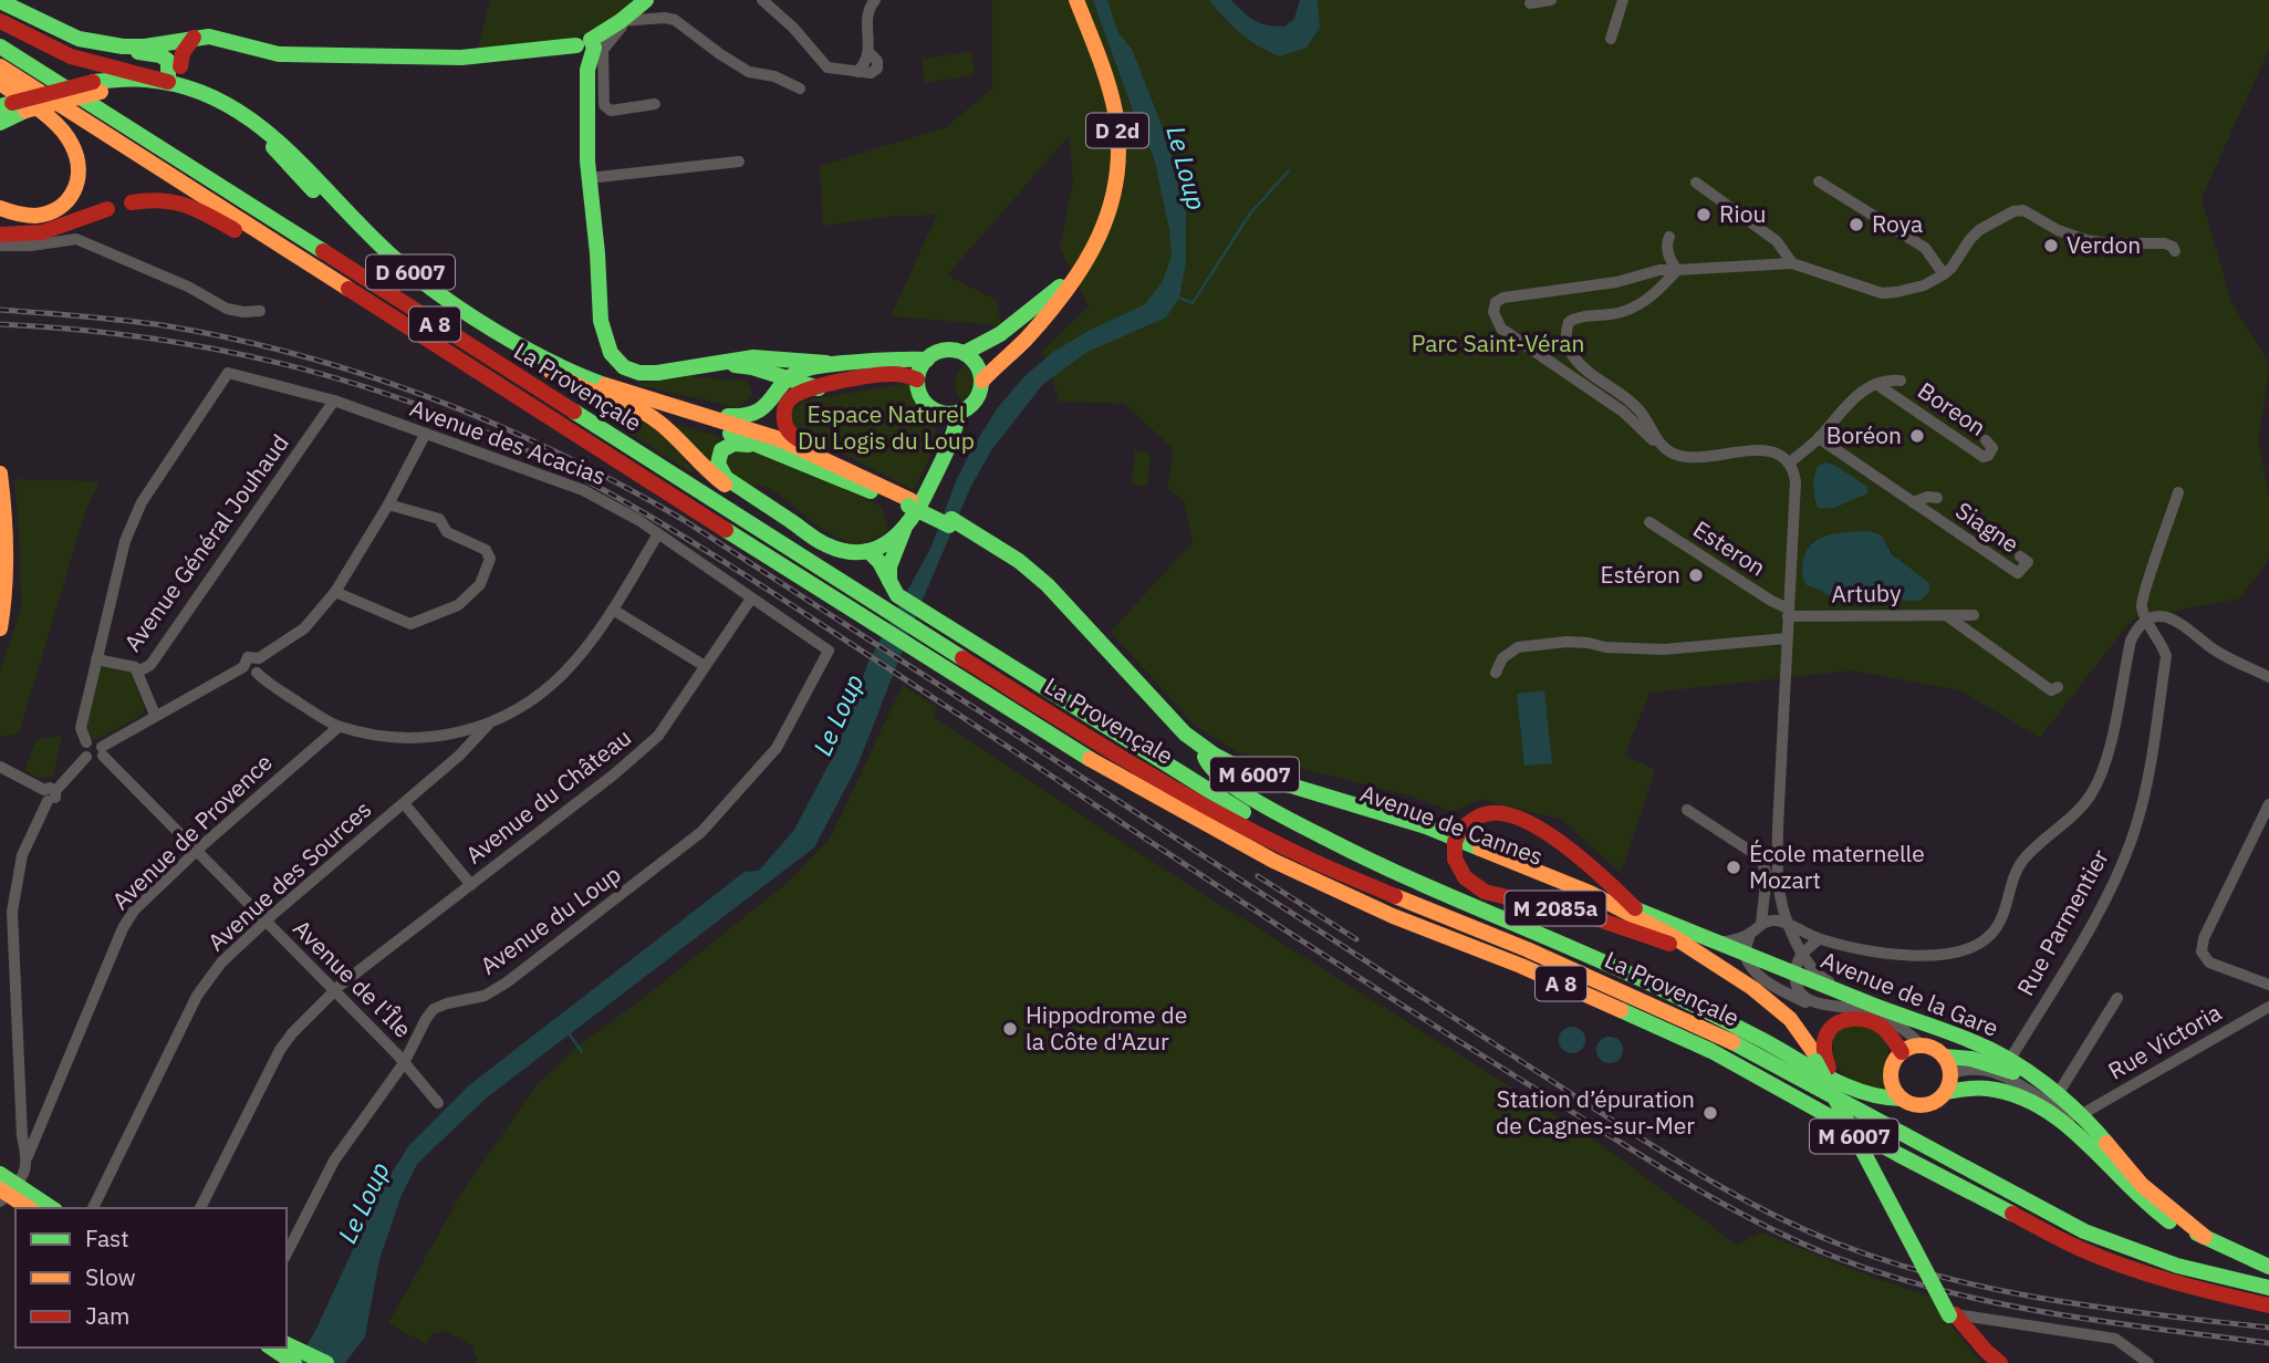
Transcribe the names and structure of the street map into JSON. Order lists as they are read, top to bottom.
{
  "streets": {
    "main road": [
      "D 2d",
      "D 6007",
      "A 8",
      "La Provençale",
      "M 6007",
      "Avenue de Cannes",
      "M 2085a",
      "Avenue de la Gare"
    ],
    "street": [
      "Boreon",
      "Avenue des Acacias",
      "Siagne",
      "Avenue Général Jouhaud",
      "Esteron",
      "Artuby",
      "Avenue du Château",
      "Avenue de Provence",
      "Avenue des Sources",
      "Avenue du Loup",
      "Rue Parmentier",
      "Avenue de l'Île",
      "Rue Victoria"
    ]
  },
  "crossings": [
    ["D 6007", "Avenue de Cannes"],
    ["Avenue des Acacias", "Avenue Général Jouhaud"],
    ["Avenue des Acacias", "Avenue du Château"],
    ["Avenue des Acacias", "Avenue du Loup"],
    ["Esteron", "Artuby"],
    ["Avenue du Château", "Avenue de l'Île"],
    ["Avenue de Cannes", "M 2085a"],
    ["Avenue de Cannes", "Avenue de la Gare"],
    ["Avenue de Provence", "Avenue de l'Île"],
    ["Avenue des Sources", "Avenue de l'Île"],
    ["M 2085a", "Avenue de la Gare"],
    ["Avenue du Loup", "Avenue de l'Île"],
    ["Rue Parmentier", "Avenue de la Gare"],
    ["Avenue de la Gare", "Rue Victoria"]
  ],
  "water": ["Le Loup"],
  "parks": ["Parc Saint-Véran", "Espace Naturel Du Logis du Loup"],
  "places": [
    "Riou",
    "Roya",
    "Verdon",
    "Boréon",
    "Estéron",
    "École maternelle Mozart",
    "Hippodrome de la Côte d'Azur",
    "Station d’épuration de Cagnes-sur-Mer"
  ],
  "legend": ["Fast", "Slow", "Jam"]
}
